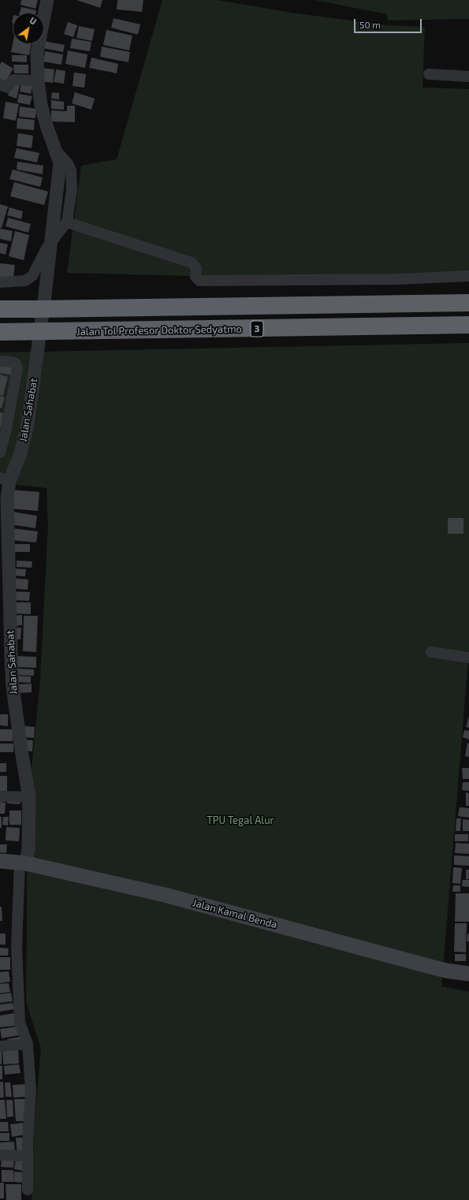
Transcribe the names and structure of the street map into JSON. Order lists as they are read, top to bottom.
{
  "streets": {
    "highway": ["3", "Jalan Tol Profesor Doktor Sedyatmo"],
    "main road": ["Jalan Kamal Benda"],
    "street": ["Jalan Sahabat"]
  },
  "crossings": [
    ["Jalan Sahabat", "Jalan Kamal Benda"]
  ],
  "parks": ["TPU Tegal Alur"],
  "scale_bar": "50 m",
  "north": "top right"
}
